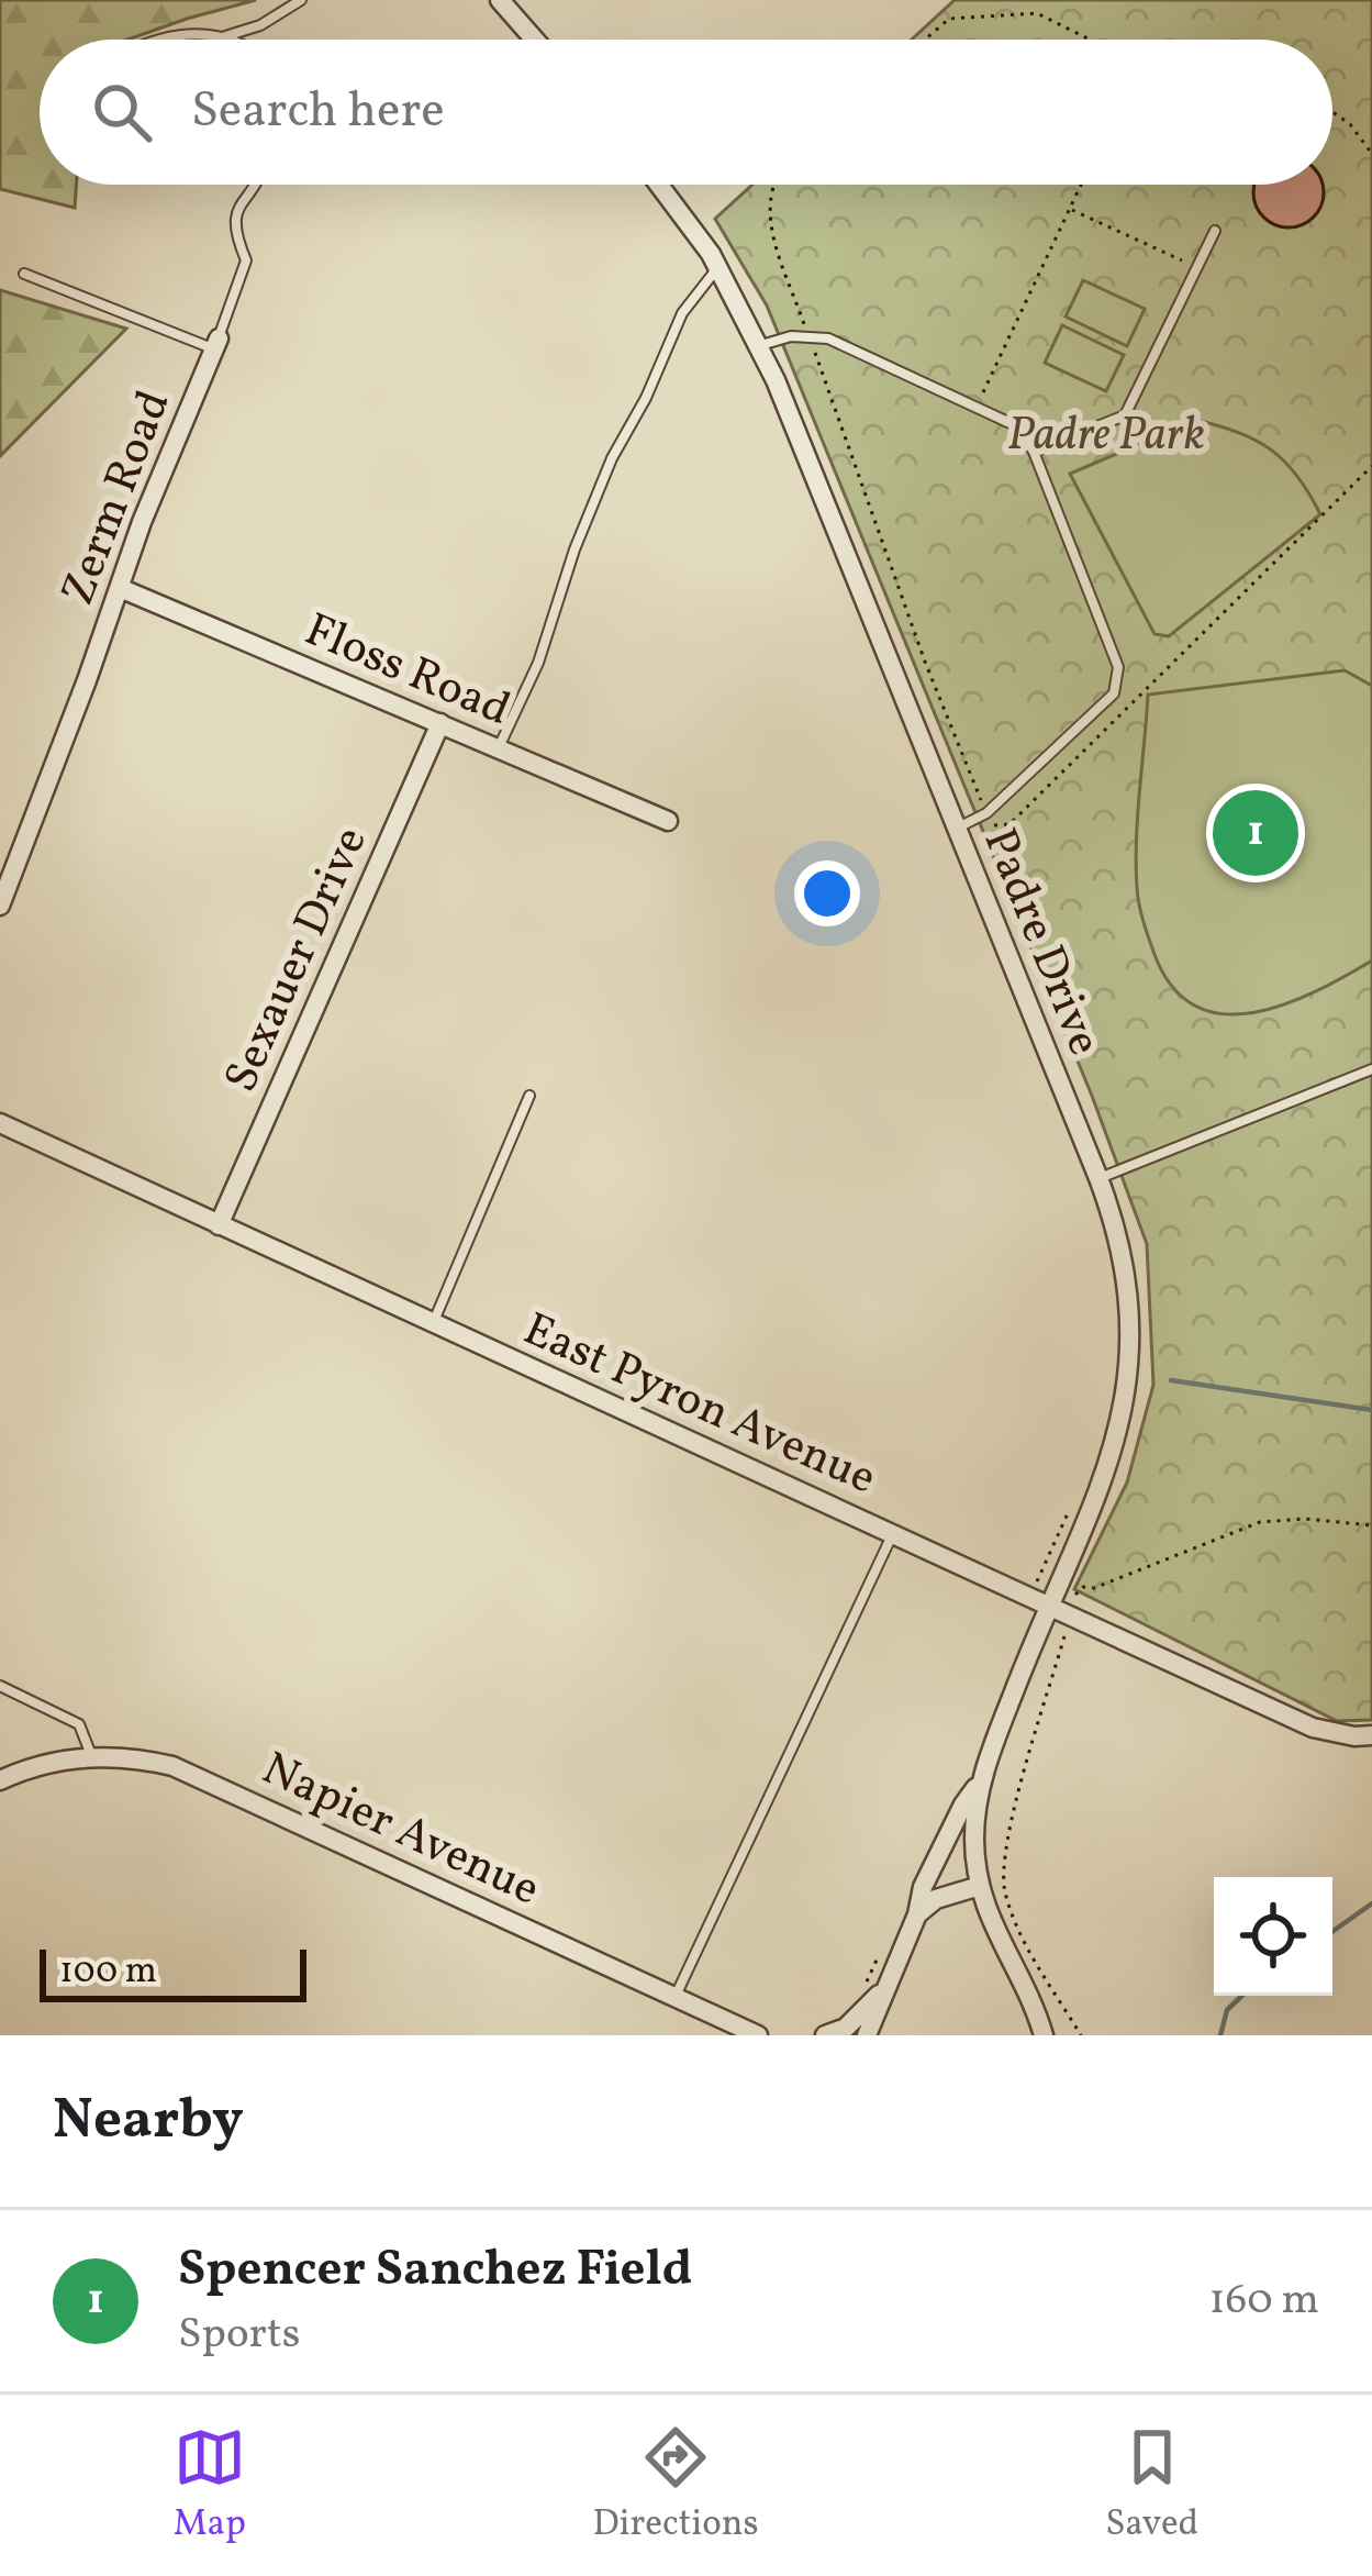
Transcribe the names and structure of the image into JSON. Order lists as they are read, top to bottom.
{
  "streets": {
    "street": [
      "Zerm Road",
      "Floss Road",
      "Padre Drive",
      "Sexauer Drive",
      "East Pyron Avenue",
      "Napier Avenue"
    ]
  },
  "crossings": [
    ["Zerm Road", "Floss Road"],
    ["Floss Road", "Sexauer Drive"],
    ["Padre Drive", "East Pyron Avenue"],
    ["Sexauer Drive", "East Pyron Avenue"]
  ],
  "parks": ["Padre Park"],
  "scale_bar": "100 m",
  "page": {
    "search": "Search here",
    "pins": "1",
    "scale": "100 m",
    "heading": "Nearby",
    "list": [
      {
        "mark": "1",
        "name": "Spencer Sanchez Field",
        "note": "Sports",
        "value": "160 m"
      }
    ],
    "nav": ["Map", "Directions", "Saved"]
  }
}
